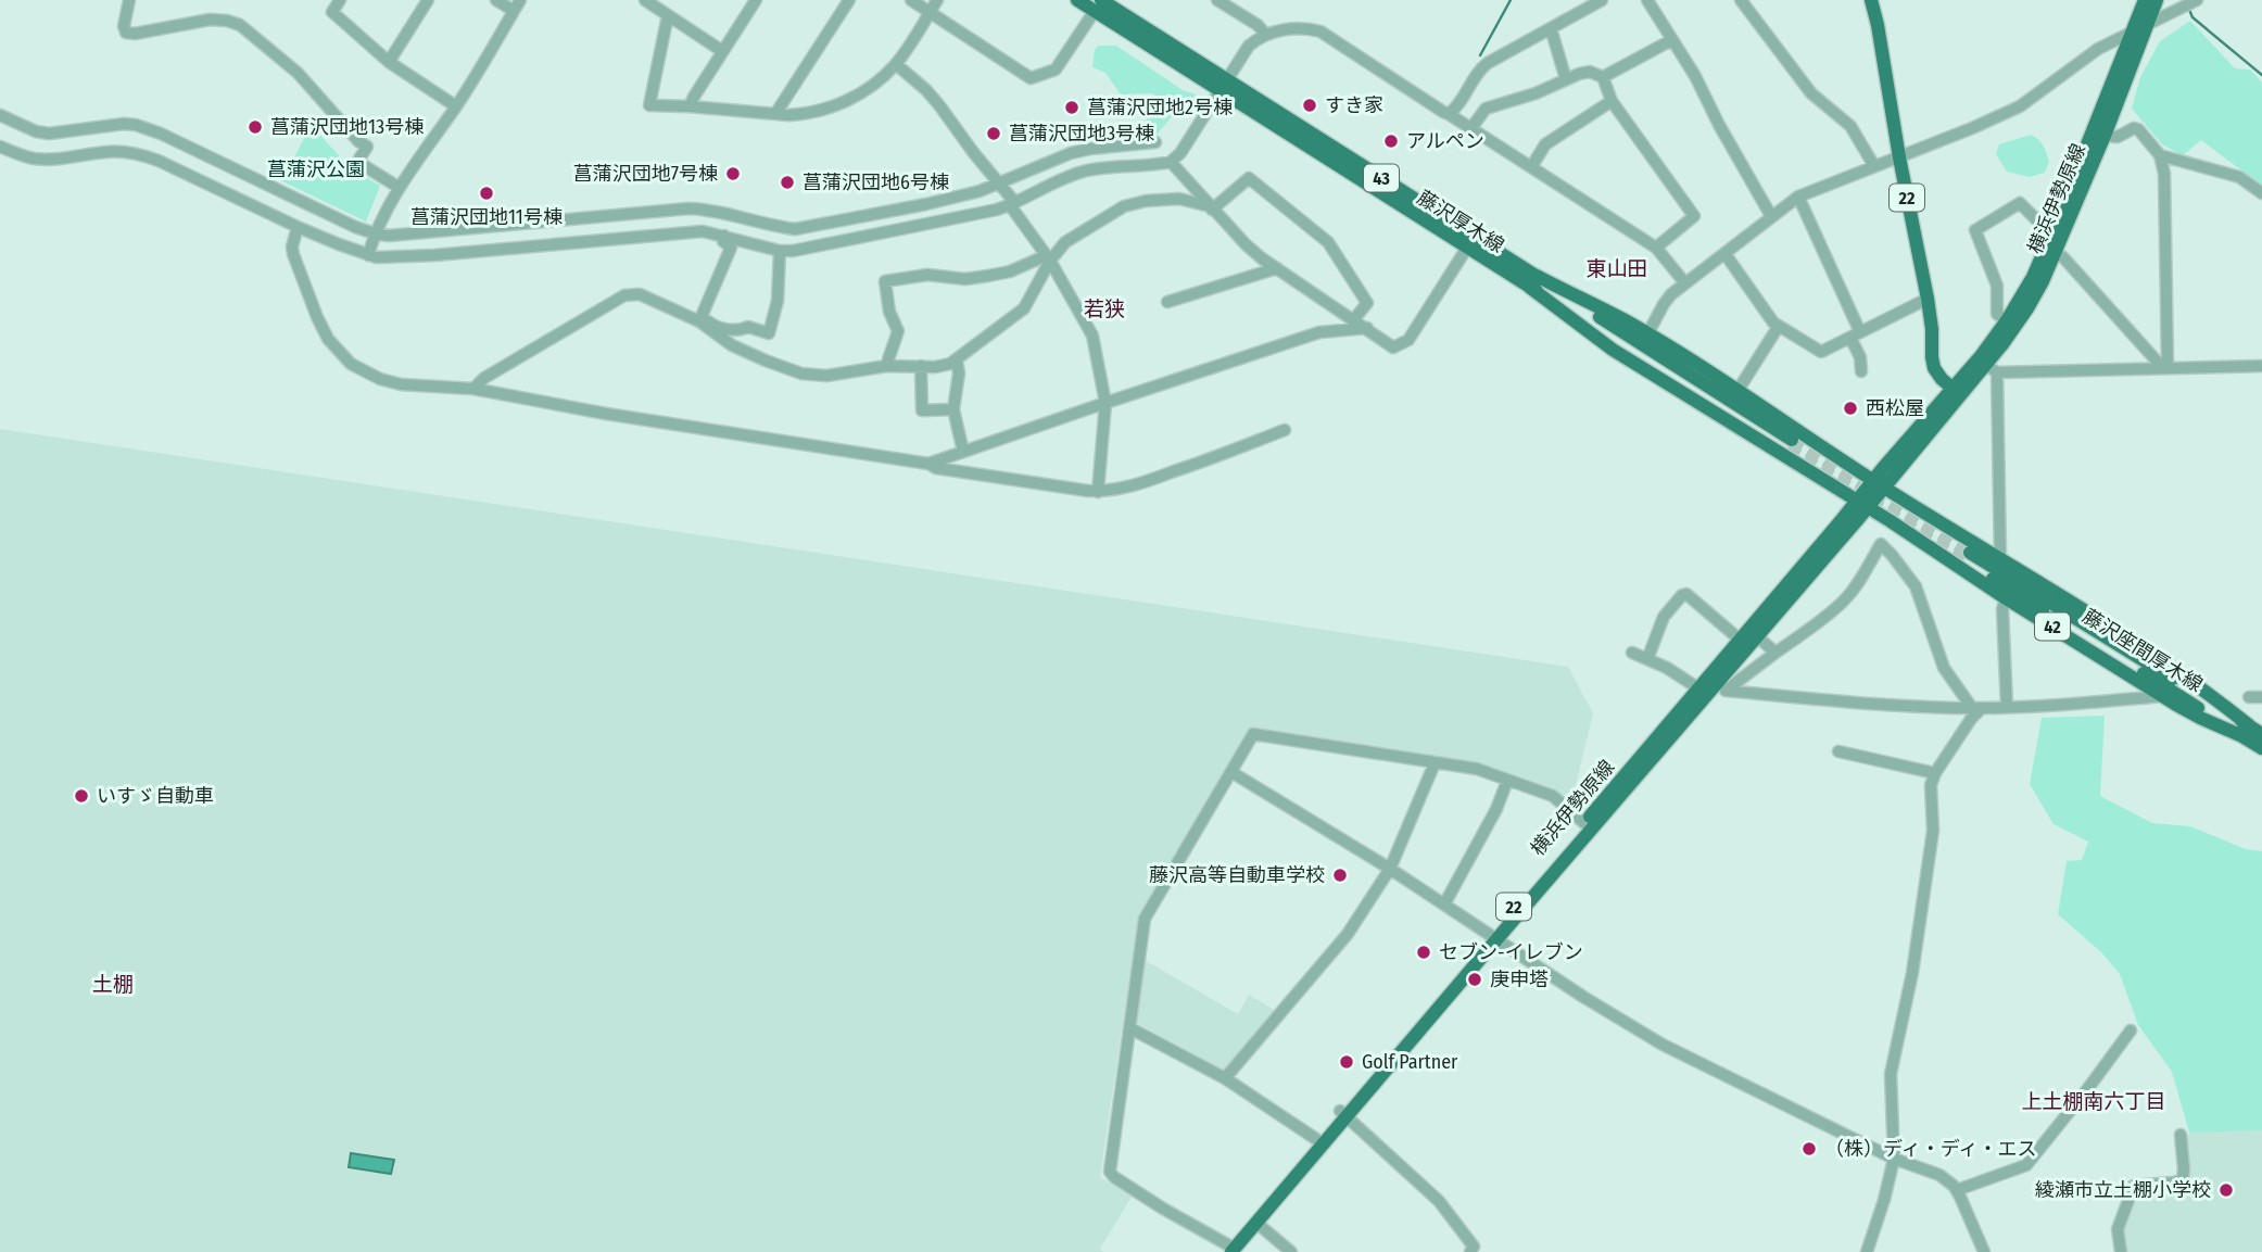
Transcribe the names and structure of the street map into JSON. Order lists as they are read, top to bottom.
{
  "streets": {
    "main road": [
      "43",
      "22",
      "横浜伊勢原線",
      "藤沢厚木線",
      "42",
      "藤沢座間厚木線"
    ]
  },
  "crossings": [
    ["22", "横浜伊勢原線"],
    ["横浜伊勢原線", "42"],
    ["42", "藤沢座間厚木線"]
  ],
  "districts": [
    "東山田",
    "若狭",
    "土棚",
    "上土棚南六丁目"
  ],
  "parks": ["菖蒲沢公園"],
  "places": [
    "すき家",
    "菖蒲沢団地2号棟",
    "菖蒲沢団地13号棟",
    "菖蒲沢団地3号棟",
    "アルペン",
    "菖蒲沢団地7号棟",
    "菖蒲沢団地6号棟",
    "菖蒲沢団地11号棟",
    "西松屋",
    "いすゞ自動車",
    "藤沢高等自動車学校",
    "セブン-イレブン",
    "庚申塔",
    "Golf Partner",
    "（株）ディ・ディ・エス",
    "綾瀬市立土棚小学校"
  ]
}
